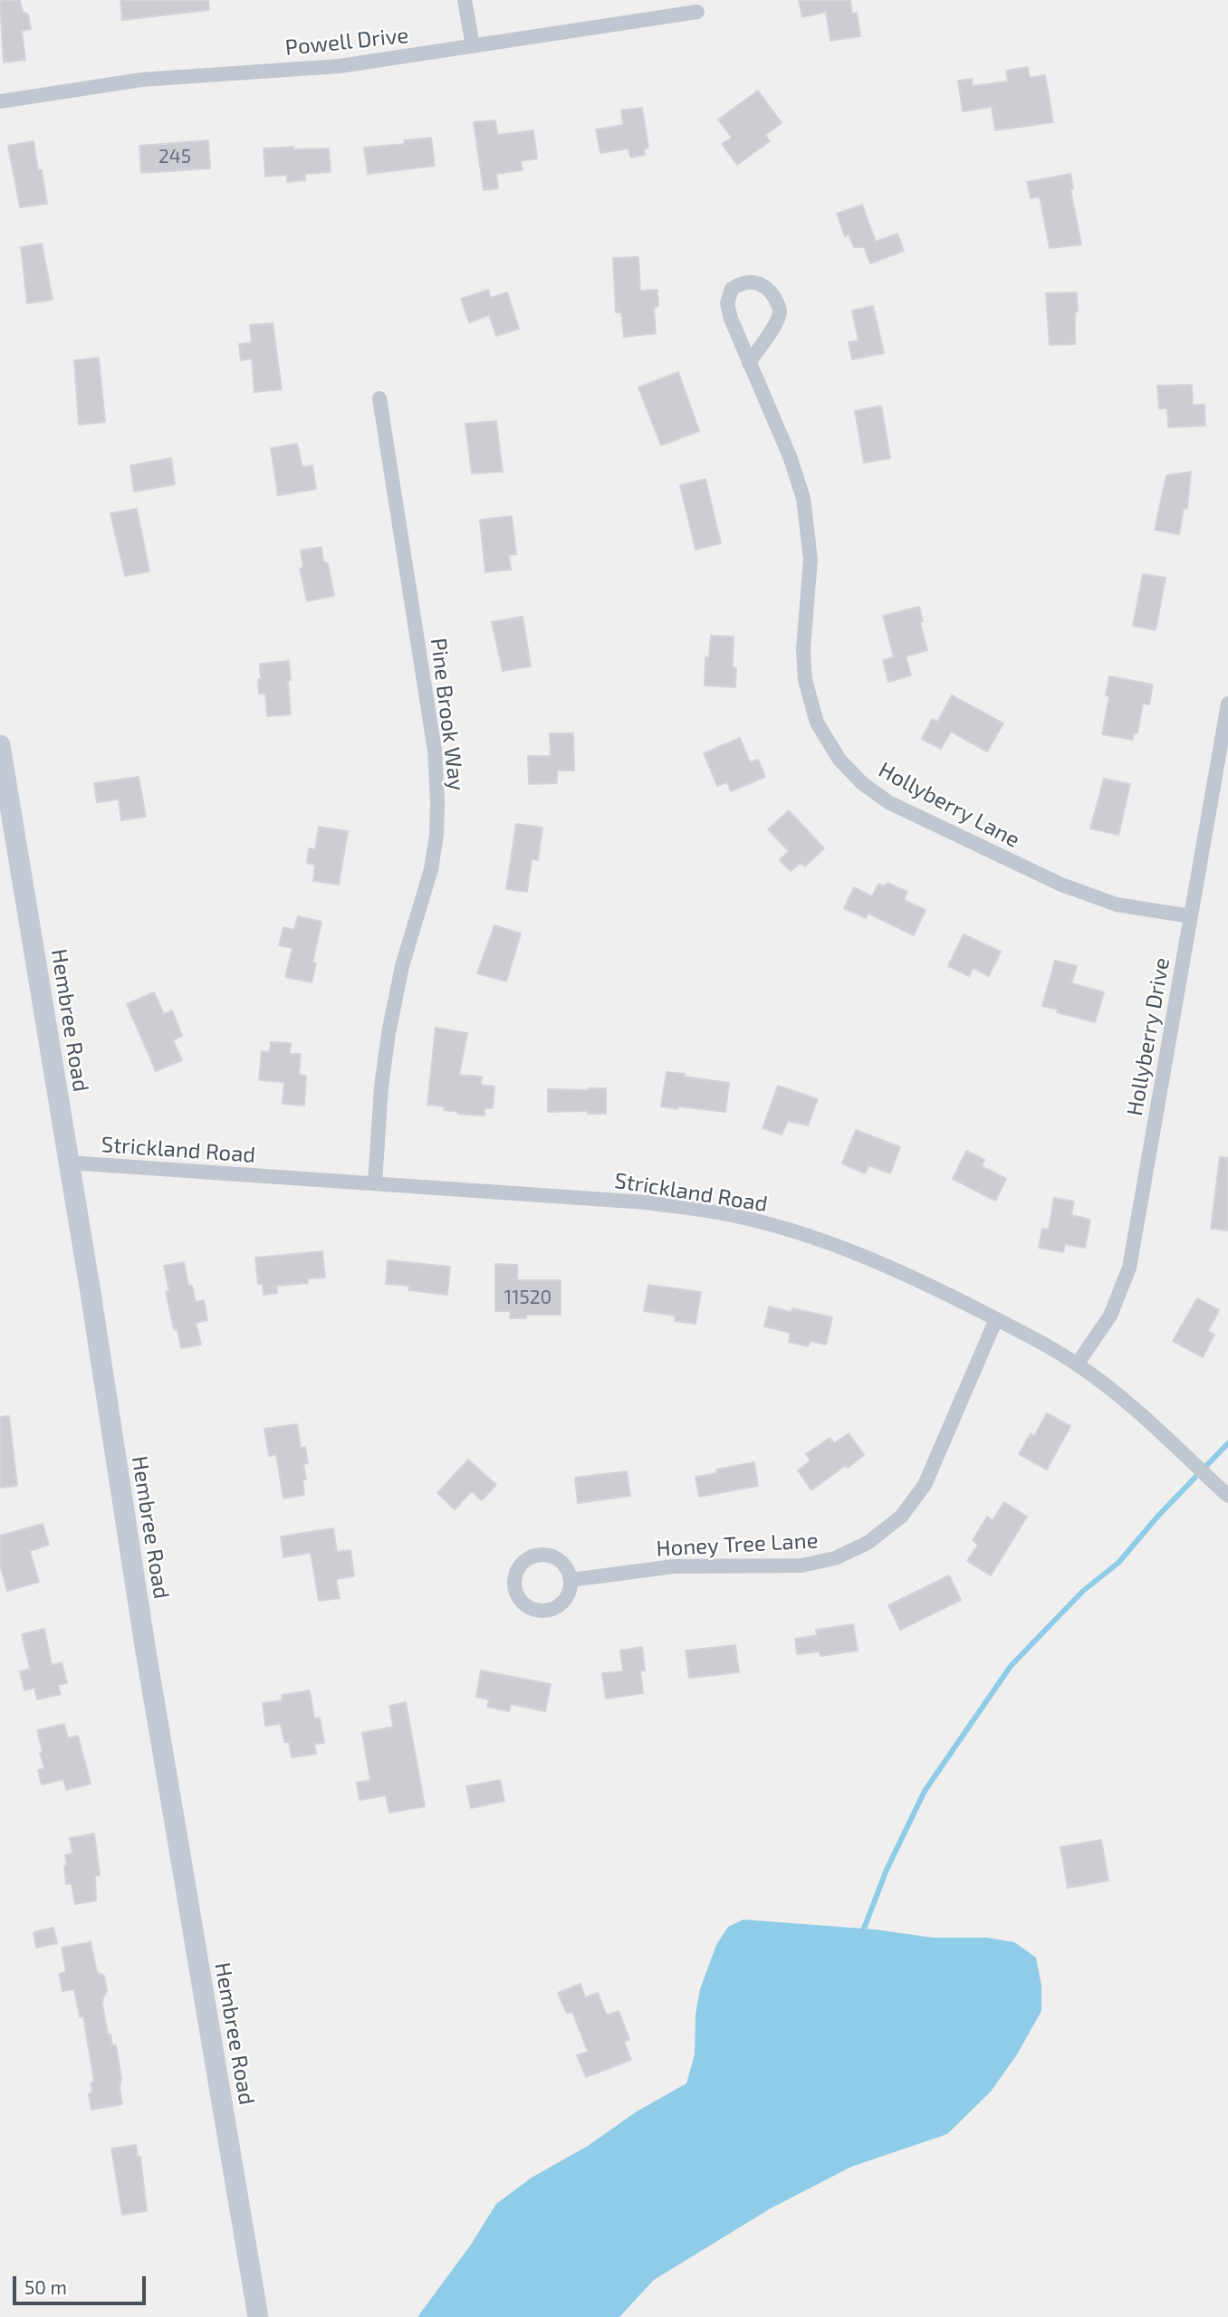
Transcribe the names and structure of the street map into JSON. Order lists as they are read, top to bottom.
{
  "streets": {
    "street": [
      "Powell Drive",
      "Pine Brook Way",
      "Hollyberry Lane",
      "Hembree Road",
      "Hollyberry Drive",
      "Strickland Road",
      "Honey Tree Lane"
    ]
  },
  "crossings": [
    ["Pine Brook Way", "Strickland Road"],
    ["Hollyberry Lane", "Hollyberry Drive"],
    ["Hembree Road", "Strickland Road"],
    ["Hollyberry Drive", "Strickland Road"],
    ["Strickland Road", "Honey Tree Lane"]
  ],
  "house_numbers": ["245", "11520"],
  "scale_bar": "50 m"
}
